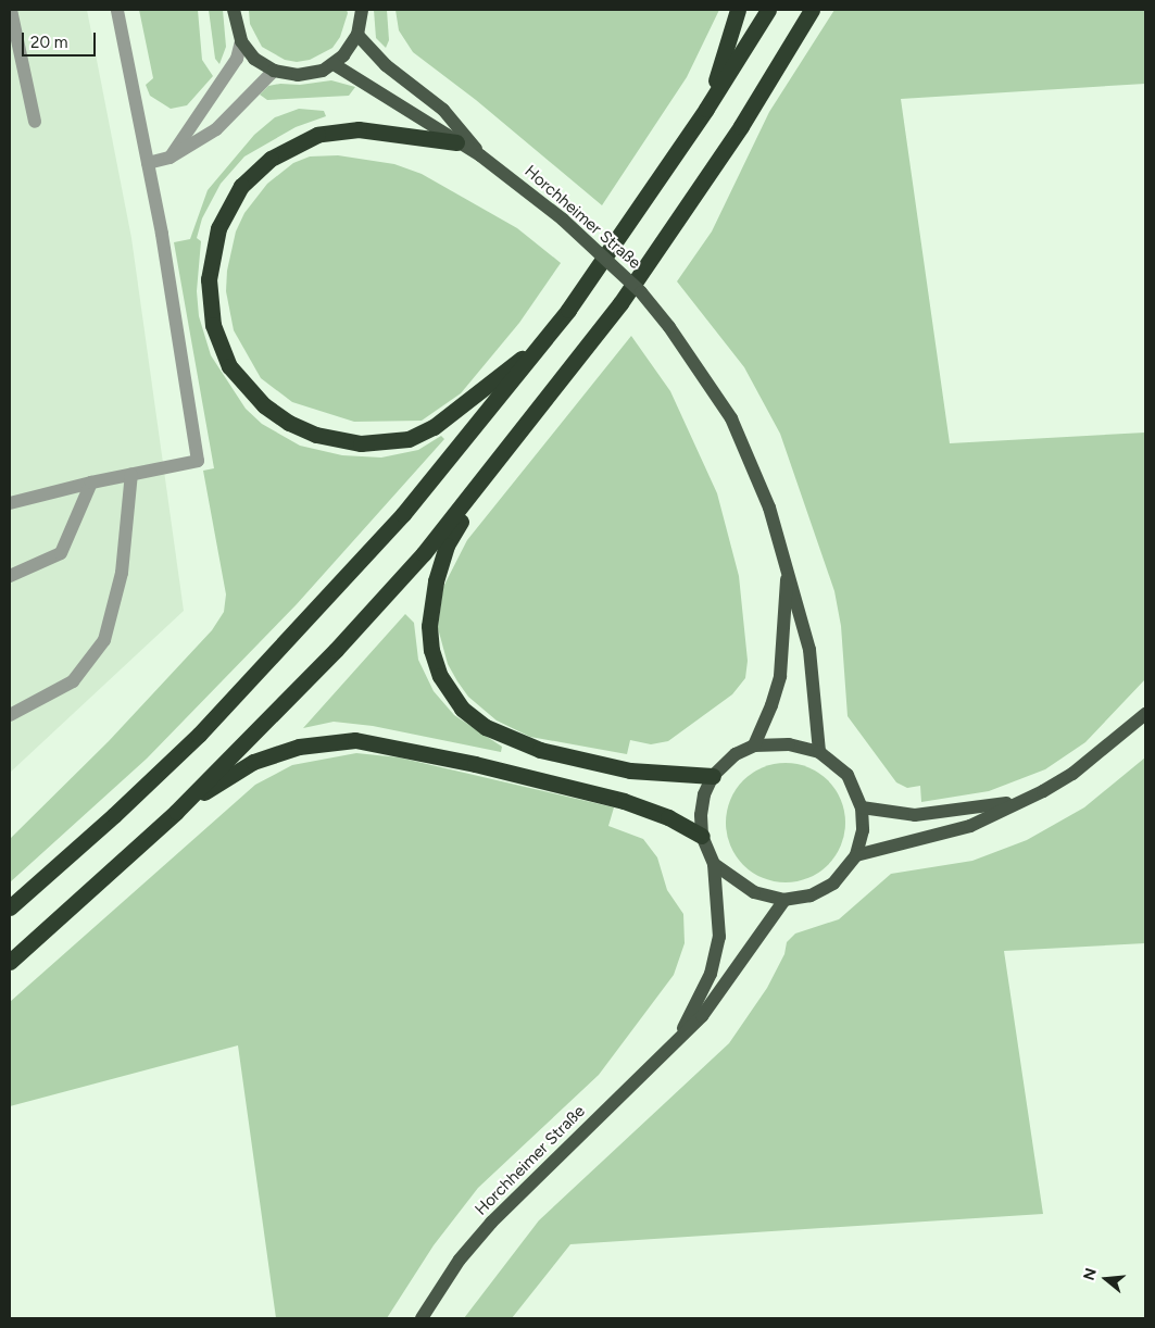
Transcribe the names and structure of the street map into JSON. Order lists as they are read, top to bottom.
{
  "streets": {
    "main road": ["Horchheimer Straße"]
  },
  "scale_bar": "20 m",
  "north": "left"
}
